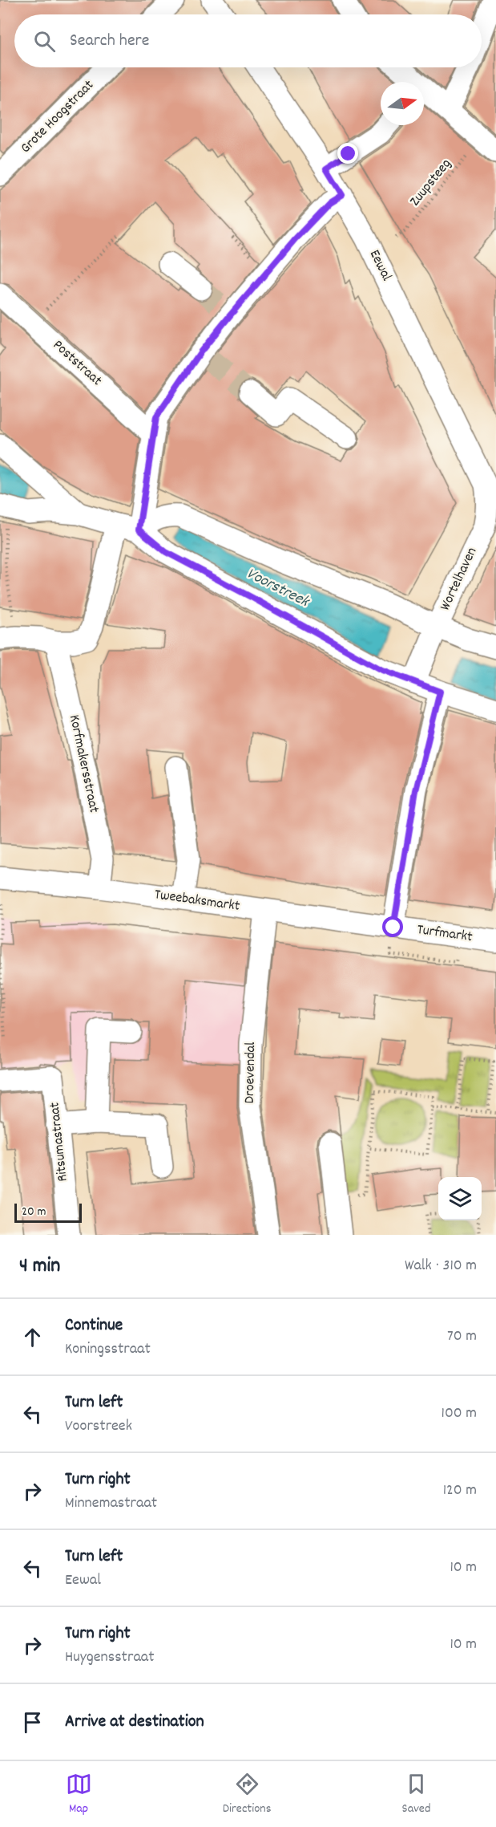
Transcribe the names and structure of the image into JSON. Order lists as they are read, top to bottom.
{
  "streets": {
    "street": [
      "Grote Hoogstraat",
      "Eewal",
      "Poststraat",
      "Wortelhaven",
      "Korfmakersstraat",
      "Tweebaksmarkt",
      "Turfmarkt",
      "Droevendal",
      "Ritsumastraat"
    ],
    "path": ["Zuupsteeg"]
  },
  "crossings": [
    ["Eewal", "Wortelhaven"],
    ["Korfmakersstraat", "Tweebaksmarkt"],
    ["Tweebaksmarkt", "Turfmarkt"],
    ["Tweebaksmarkt", "Droevendal"]
  ],
  "water": ["Voorstreek"],
  "scale_bar": "20 m",
  "north": "right",
  "page": {
    "search": "Search here",
    "scale": "20 m",
    "heading": ["4 min", "Walk · 310 m"],
    "list": [
      ["Continue", "Koningsstraat", "70 m"],
      ["Turn left", "Voorstreek", "100 m"],
      ["Turn right", "Minnemastraat", "120 m"],
      ["Turn left", "Eewal", "10 m"],
      ["Turn right", "Huygensstraat", "10 m"],
      "Arrive at destination"
    ],
    "nav": ["Map", "Directions", "Saved"]
  }
}
